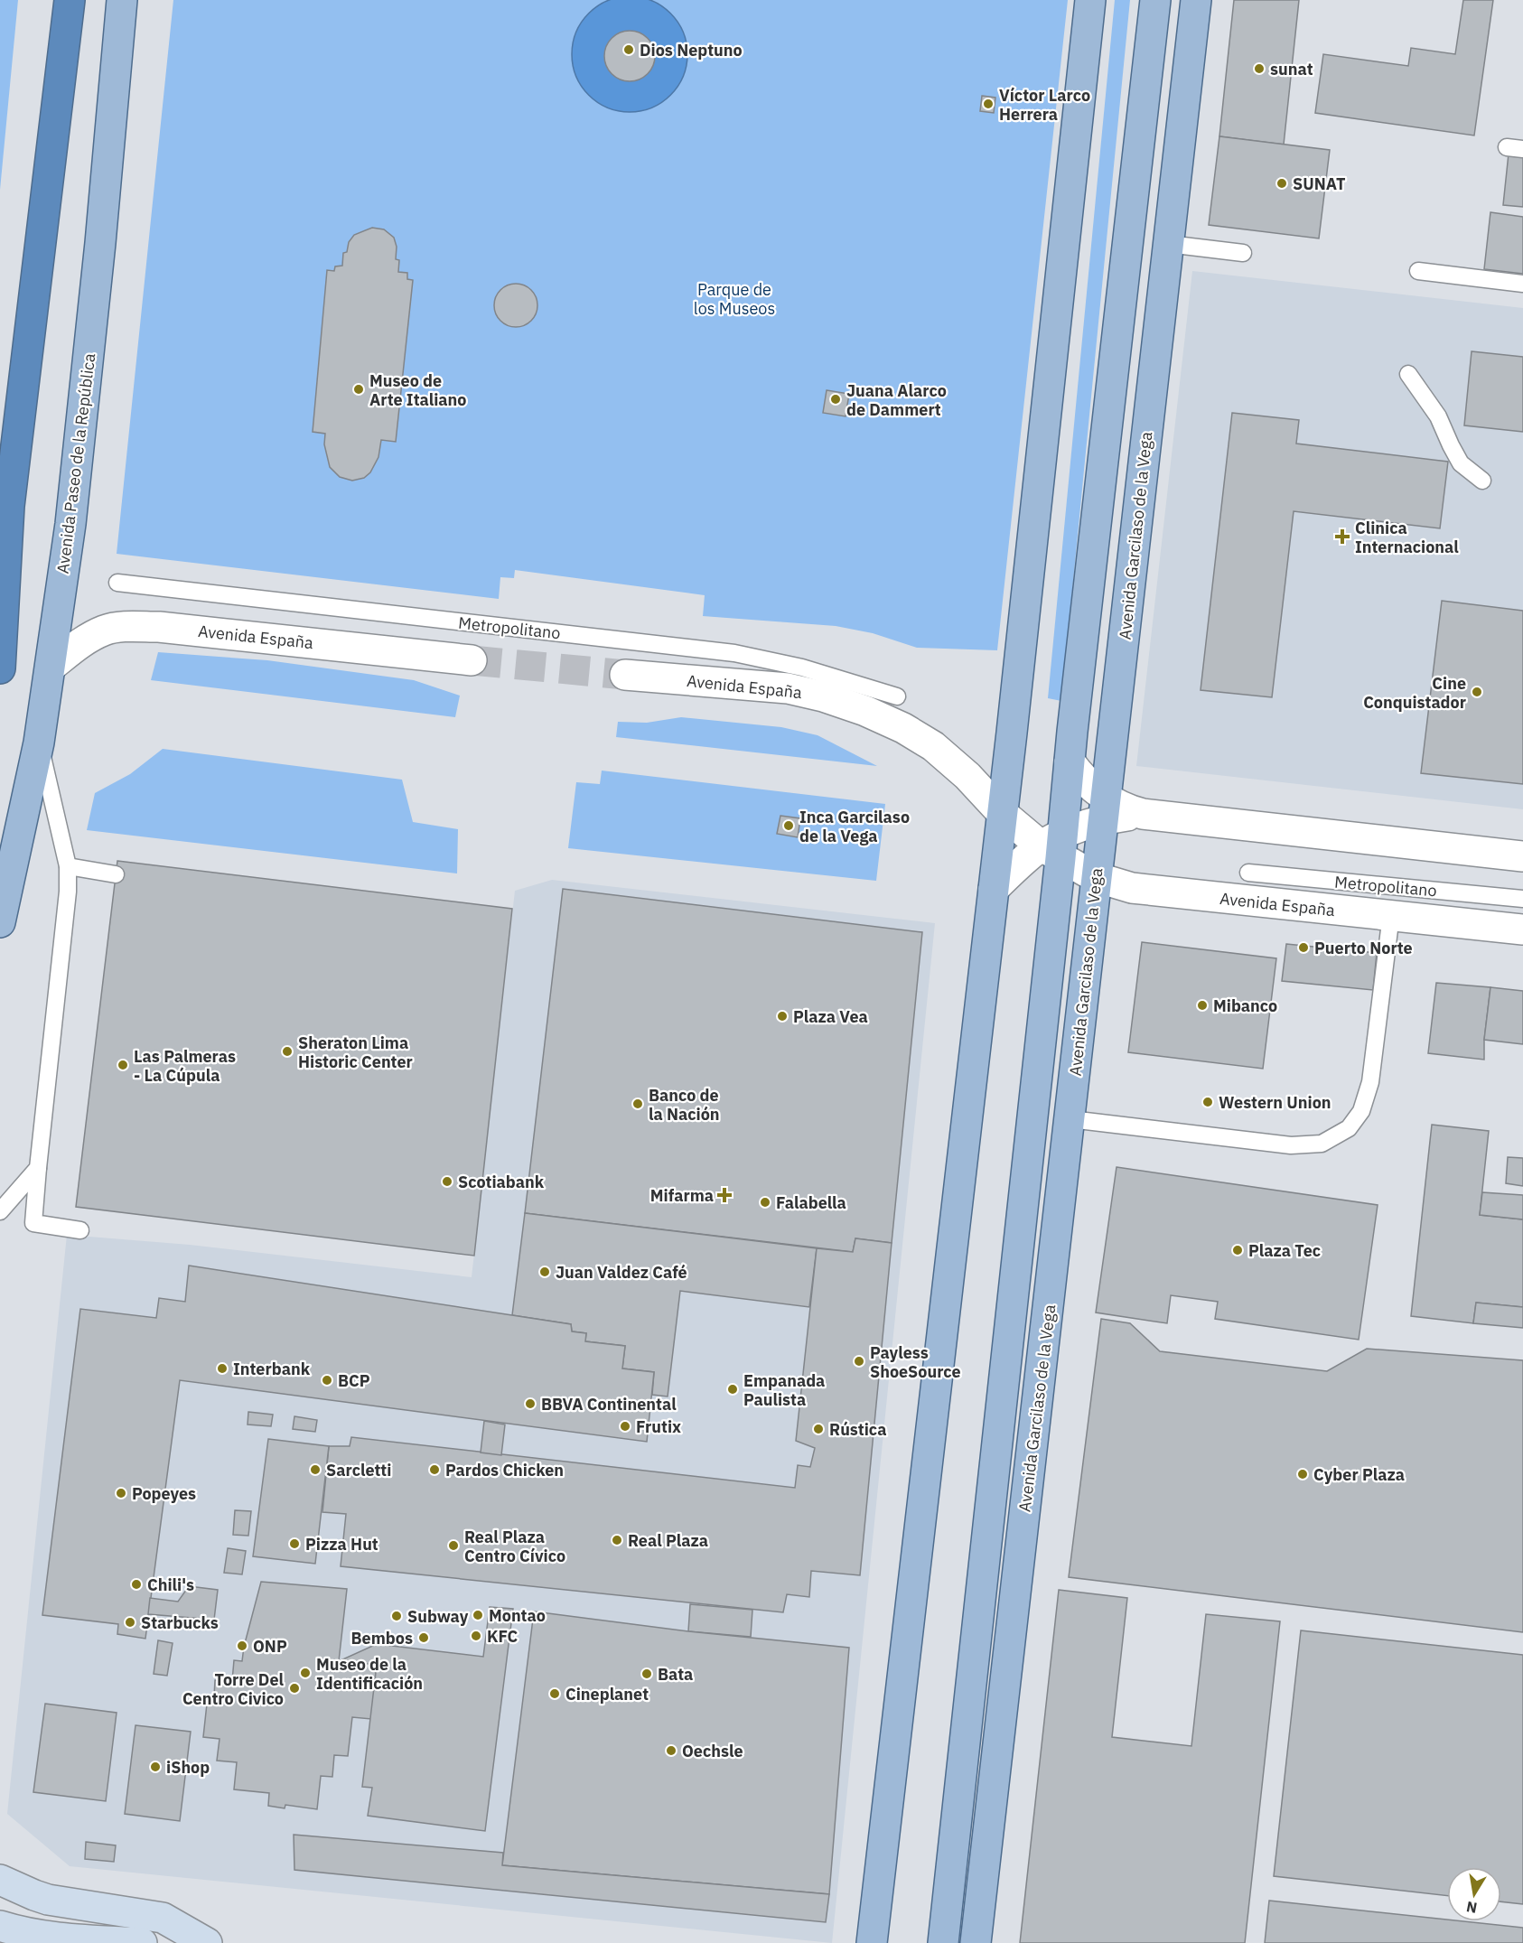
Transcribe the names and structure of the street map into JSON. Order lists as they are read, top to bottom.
{
  "streets": {
    "main road": ["Avenida Paseo de la República", "Avenida Garcilaso de la Vega"],
    "street": ["Avenida España"],
    "lane": ["Metropolitano"]
  },
  "crossings": [
    ["Avenida Paseo de la República", "Avenida España"],
    ["Avenida Garcilaso de la Vega", "Avenida España"]
  ],
  "parks": ["Parque de los Museos"],
  "places": {
    "other": [
      "Dios Neptuno",
      "sunat",
      "Víctor Larco Herrera",
      "SUNAT",
      "Museo de Arte Italiano",
      "Juana Alarco de Dammert",
      "Cine Conquistador",
      "Inca Garcilaso de la Vega",
      "Puerto Norte",
      "Mibanco",
      "Plaza Vea",
      "Sheraton Lima Historic Center",
      "Las Palmeras - La Cúpula",
      "Western Union",
      "Banco de la Nación",
      "Scotiabank",
      "Falabella",
      "Plaza Tec",
      "Juan Valdez Café",
      "Payless ShoeSource",
      "Interbank",
      "BCP",
      "Empanada Paulista",
      "BBVA Continental",
      "Frutix",
      "Rústica",
      "Sarcletti",
      "Pardos Chicken",
      "Cyber Plaza",
      "Popeyes",
      "Real Plaza",
      "Pizza Hut",
      "Real Plaza Centro Cívico",
      "Chili's",
      "Montao",
      "Subway",
      "Starbucks",
      "KFC",
      "Bembos",
      "ONP",
      "Museo de la Identificación",
      "Bata",
      "Torre Del Centro Civico",
      "Cineplanet",
      "Oechsle",
      "iShop"
    ],
    "health": ["Clinica Internacional", "Mifarma"]
  },
  "north": "bottom"
}
